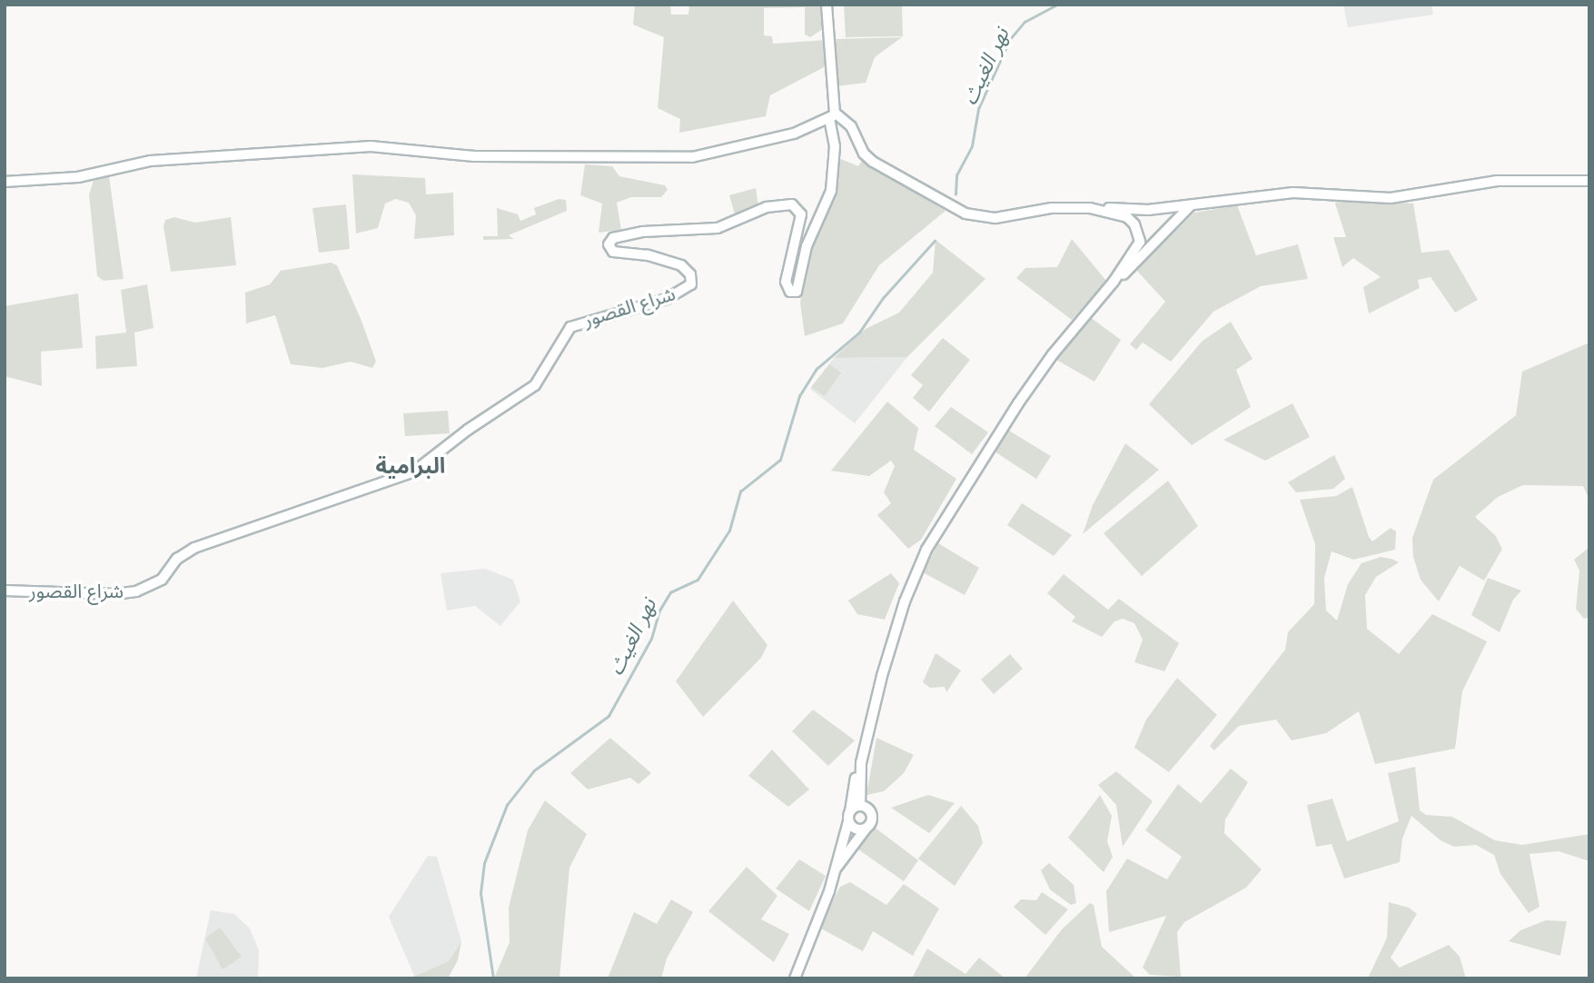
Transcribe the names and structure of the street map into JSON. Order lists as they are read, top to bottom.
{
  "streets": {
    "street": ["شراع القصور"]
  },
  "districts": ["البرامية"],
  "water": ["نهر الغيث"]
}
